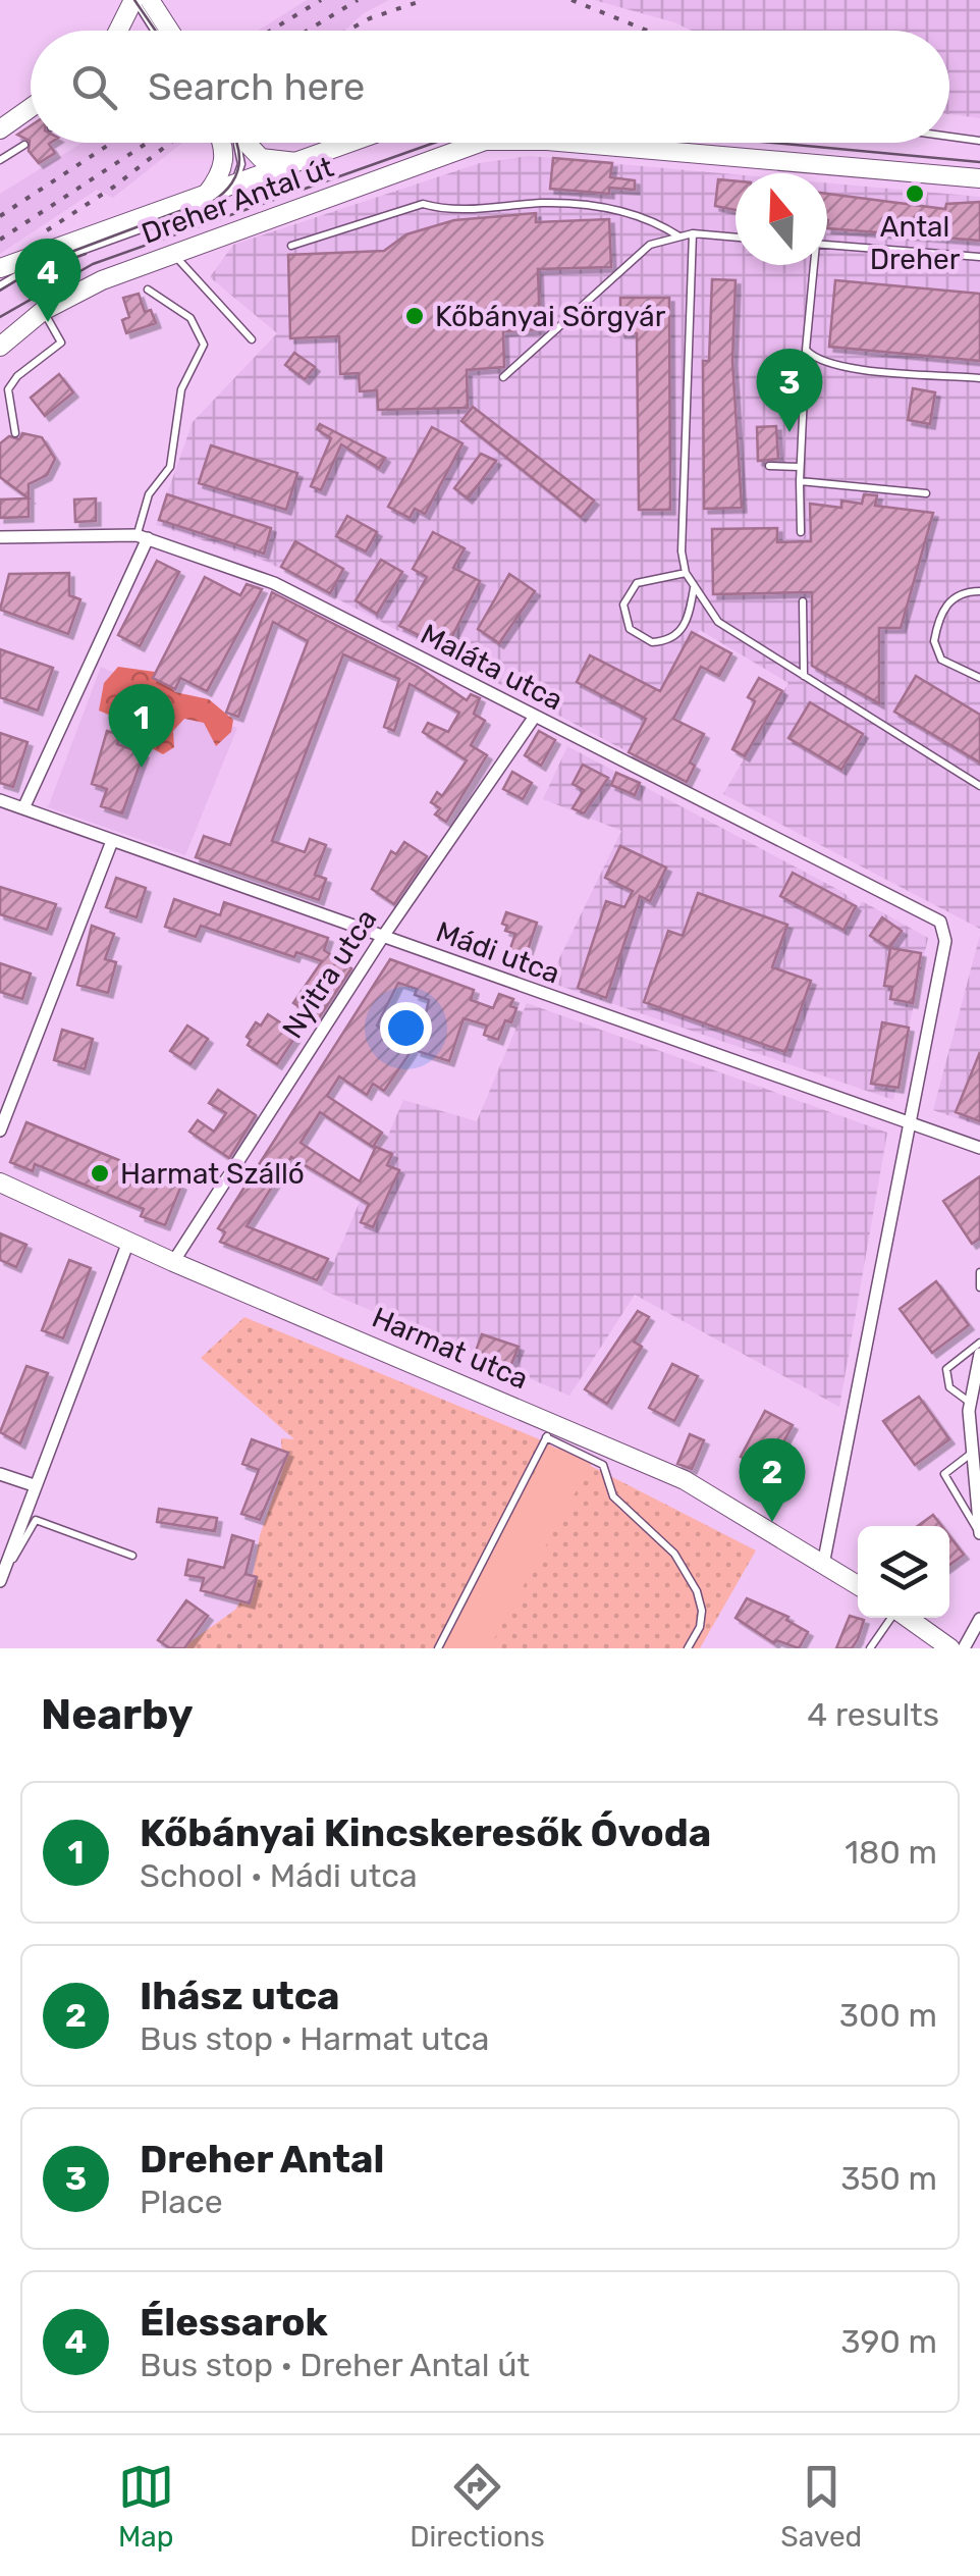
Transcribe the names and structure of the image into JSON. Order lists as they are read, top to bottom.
{
  "streets": {
    "main road": ["Dreher Antal út", "Harmat utca"],
    "street": ["Maláta utca", "Mádi utca", "Nyitra utca"]
  },
  "crossings": [
    ["Maláta utca", "Mádi utca"],
    ["Maláta utca", "Nyitra utca"],
    ["Mádi utca", "Nyitra utca"],
    ["Nyitra utca", "Harmat utca"]
  ],
  "places": ["Antal Dreher", "Kőbányai Sörgyár", "Harmat Szálló"],
  "north": "top",
  "page": {
    "search": "Search here",
    "pins": [
      "4",
      "3",
      "1",
      "2"
    ],
    "heading": ["Nearby", "4 results"],
    "list": [
      {
        "mark": "1",
        "name": "Kőbányai Kincskeresők Óvoda",
        "note": "School · Mádi utca",
        "value": "180 m"
      },
      {
        "mark": "2",
        "name": "Ihász utca",
        "note": "Bus stop · Harmat utca",
        "value": "300 m"
      },
      {
        "mark": "3",
        "name": "Dreher Antal",
        "note": "Place",
        "value": "350 m"
      },
      {
        "mark": "4",
        "name": "Élessarok",
        "note": "Bus stop · Dreher Antal út",
        "value": "390 m"
      }
    ],
    "nav": ["Map", "Directions", "Saved"]
  }
}
